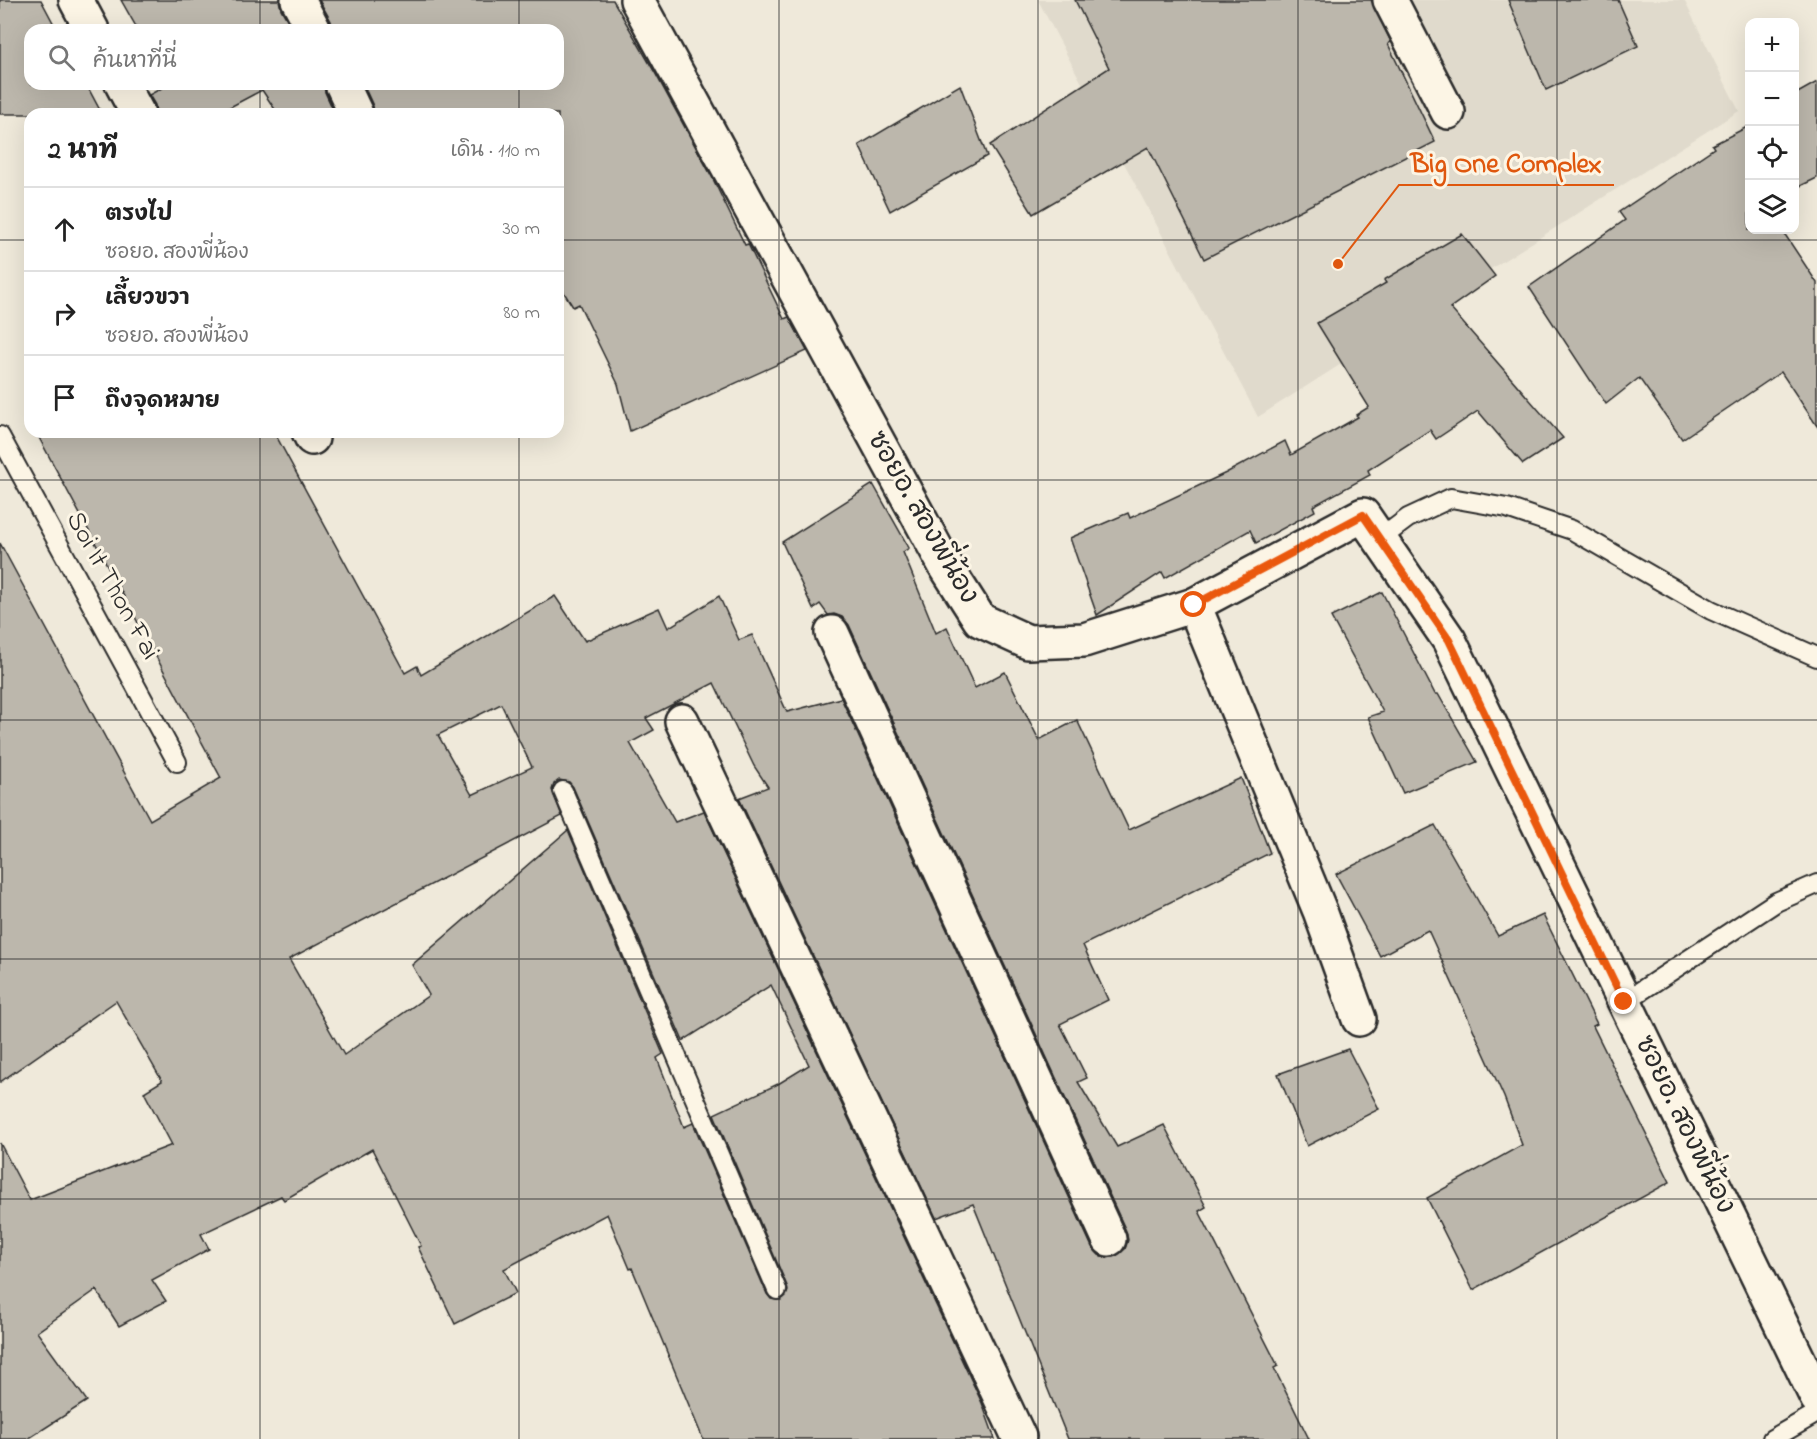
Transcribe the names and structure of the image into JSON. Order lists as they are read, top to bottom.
{
  "streets": {
    "street": ["ซอยอ. สองพี่น้อง"],
    "lane": ["Soi It Thon Fai"]
  },
  "places": ["Big One Complex"],
  "page": {
    "map_buttons": ["+", "−"],
    "search": "ค้นหาที่นี่",
    "heading": ["2 นาที", "เดิน · 110 m"],
    "list": [
      ["ตรงไป", "ซอยอ. สองพี่น้อง", "30 m"],
      ["เลี้ยวขวา", "ซอยอ. สองพี่น้อง", "80 m"],
      "ถึงจุดหมาย"
    ]
  }
}
